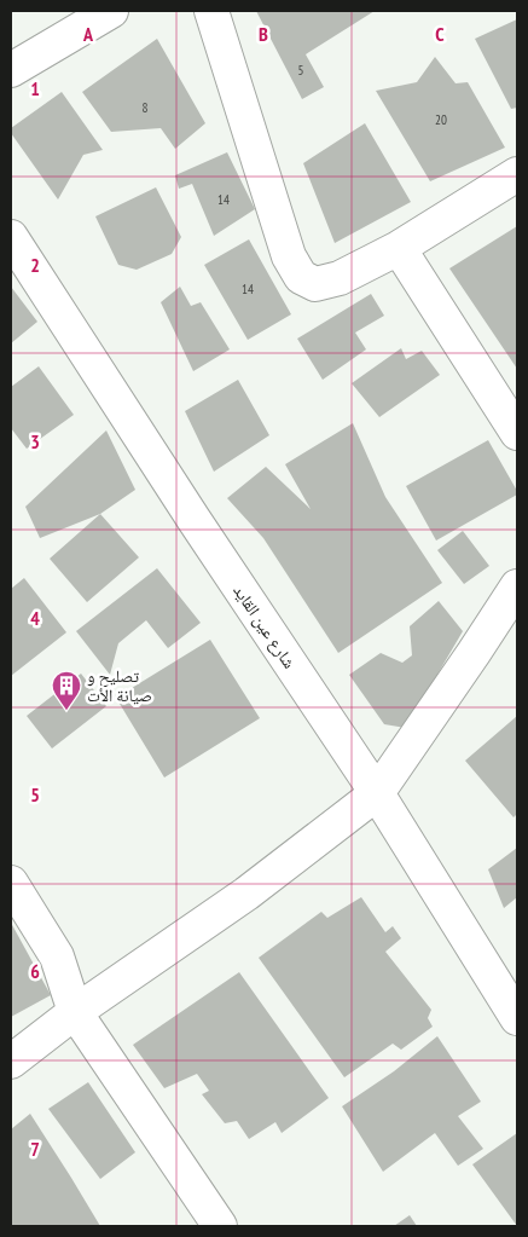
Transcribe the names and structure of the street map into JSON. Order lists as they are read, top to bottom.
{
  "streets": {
    "street": ["شارع عين القايد"]
  },
  "places": {
    "building": ["تصليح و صيانة الأت"]
  },
  "house_numbers": [
    "5",
    "8",
    "20",
    "14",
    "14"
  ],
  "grid": {
    "columns": ["A", "B", "C"],
    "rows": [
      "1",
      "2",
      "3",
      "4",
      "5",
      "6",
      "7"
    ]
  }
}
